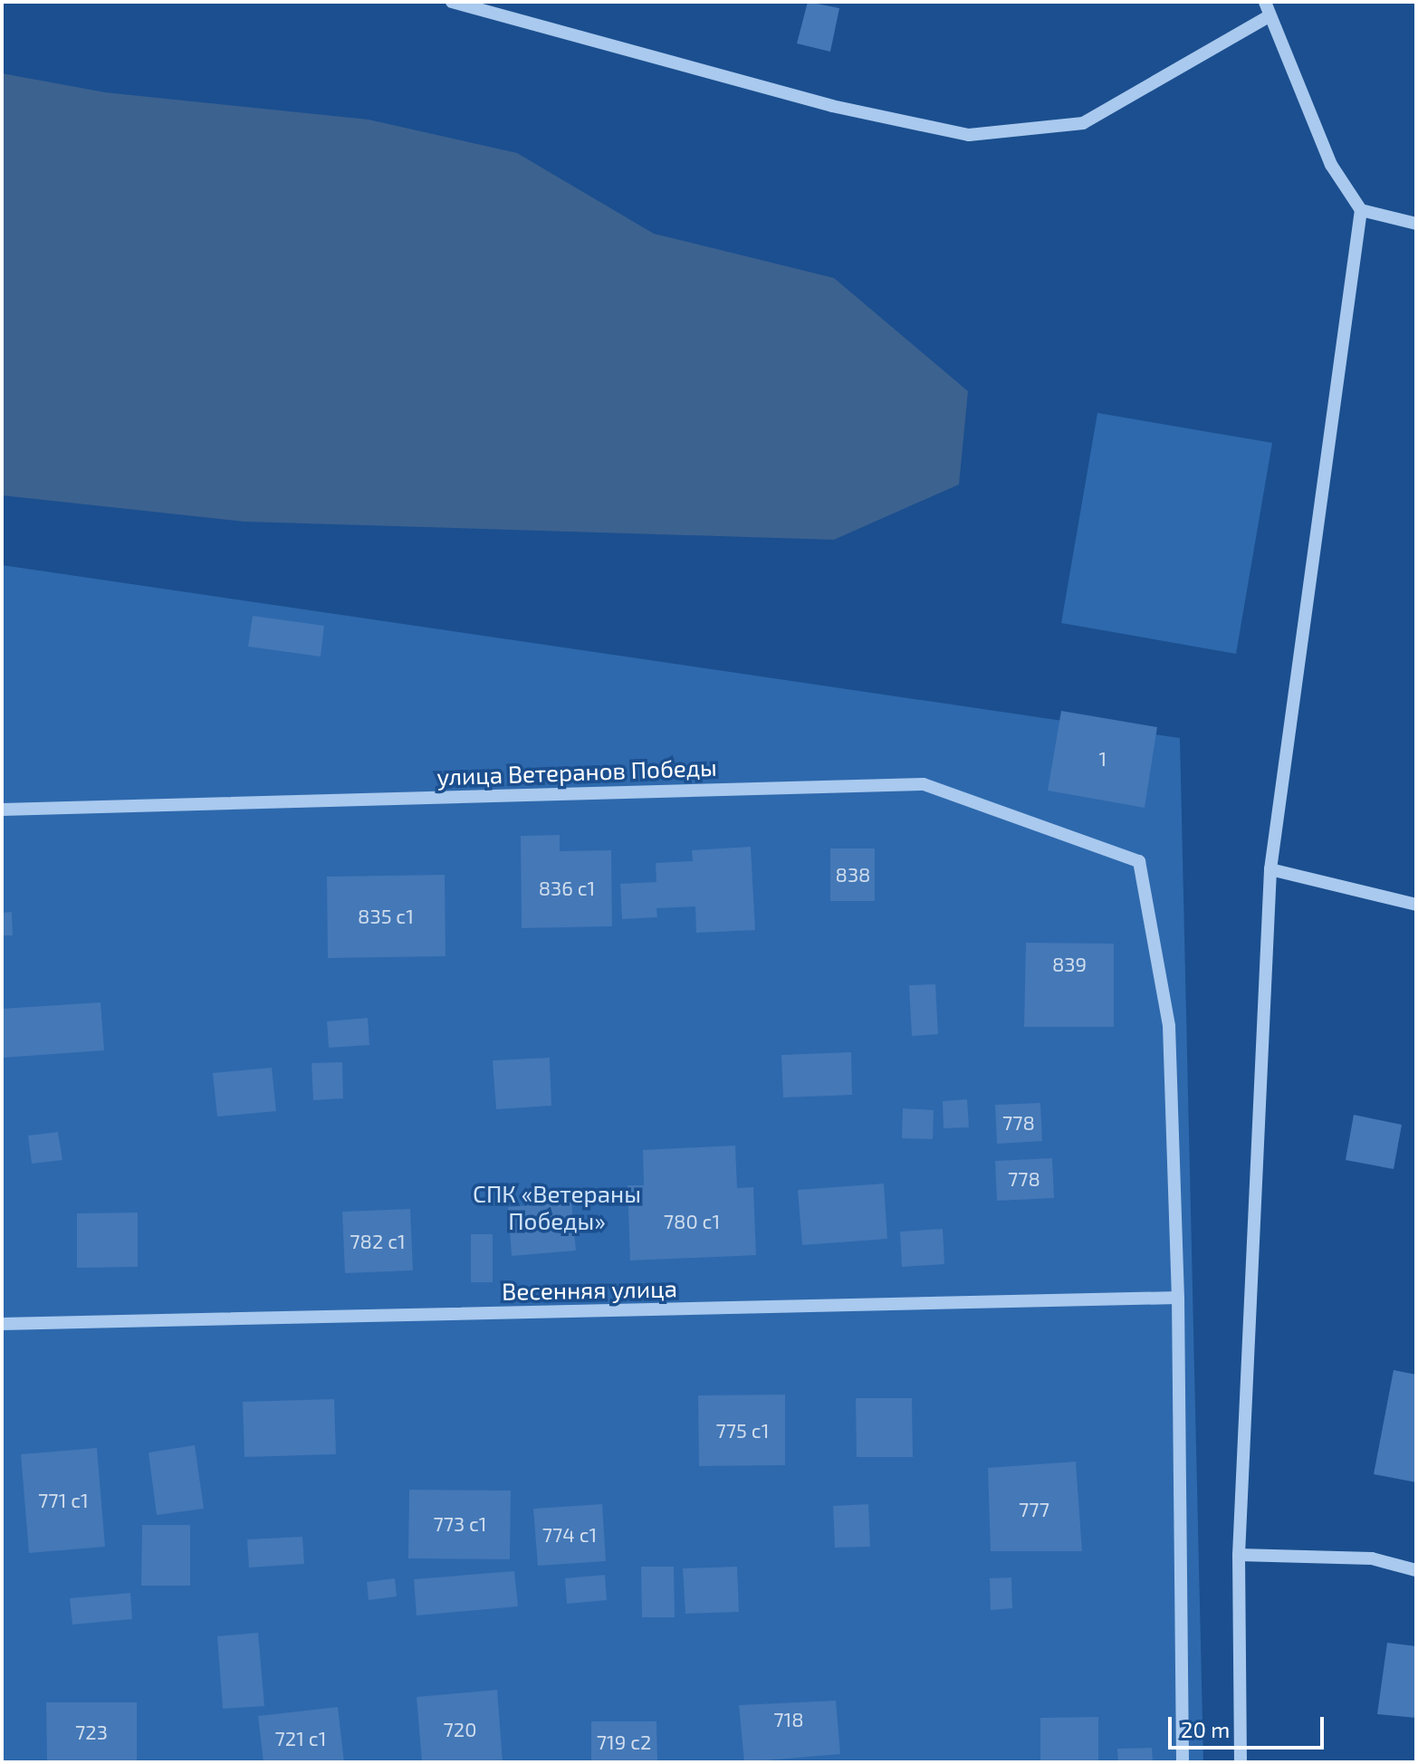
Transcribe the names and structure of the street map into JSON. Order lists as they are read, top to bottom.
{
  "streets": {
    "street": ["улица Ветеранов Победы", "Весенняя улица"]
  },
  "crossings": [
    ["улица Ветеранов Победы", "Весенняя улица"]
  ],
  "parks": ["СПК «Ветераны Победы»"],
  "house_numbers": [
    "1",
    "838",
    "836 с1",
    "835 с1",
    "839",
    "778",
    "778",
    "780 с1",
    "782 с1",
    "775 с1",
    "771 с1",
    "777",
    "773 с1",
    "774 с1",
    "718",
    "720",
    "723",
    "721 с1",
    "719 с2"
  ],
  "scale_bar": "20 m"
}
